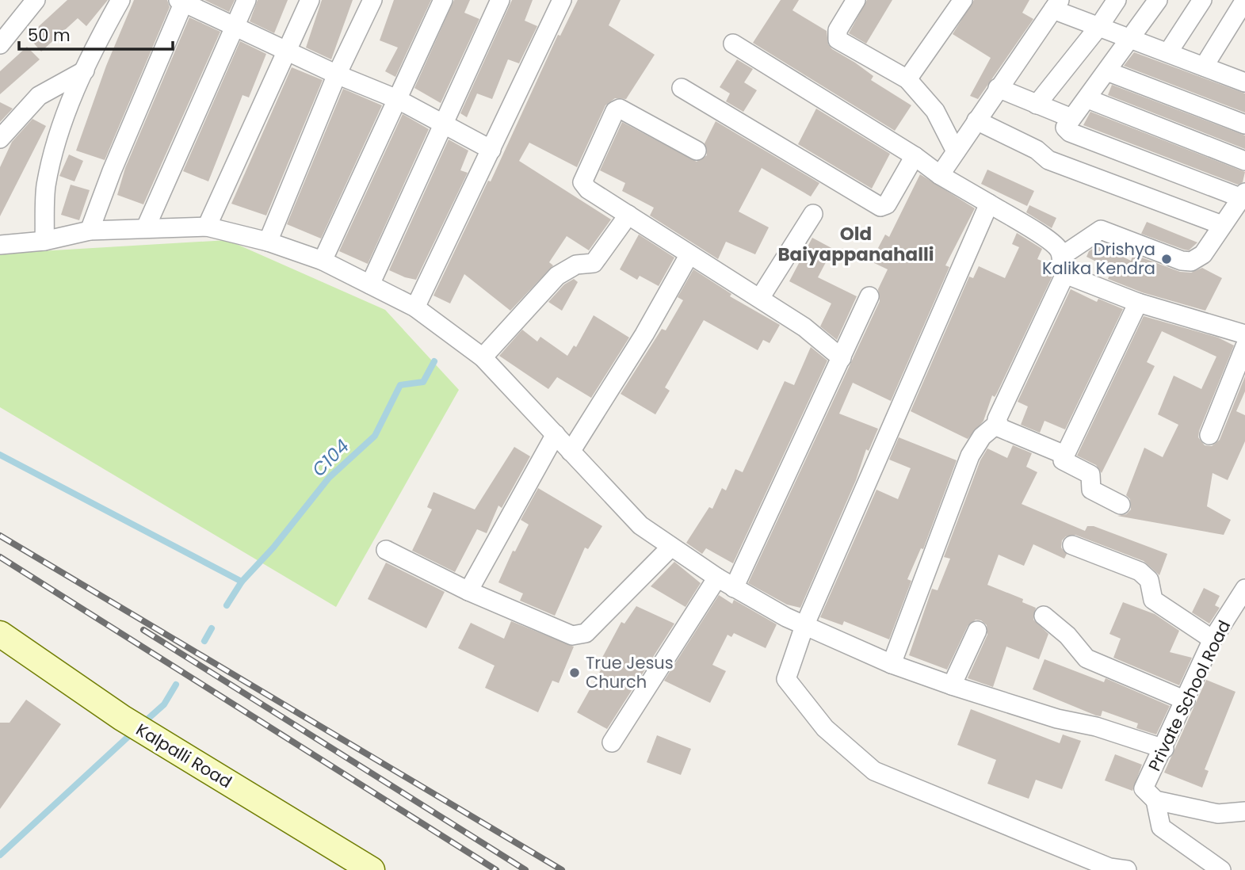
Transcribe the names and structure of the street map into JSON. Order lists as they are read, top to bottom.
{
  "streets": {
    "street": ["Private School Road", "Kalpalli Road"]
  },
  "districts": ["Old Baiyappanahalli"],
  "water": ["C104"],
  "places": ["Drishya Kalika Kendra", "True Jesus Church"],
  "scale_bar": "50 m"
}
